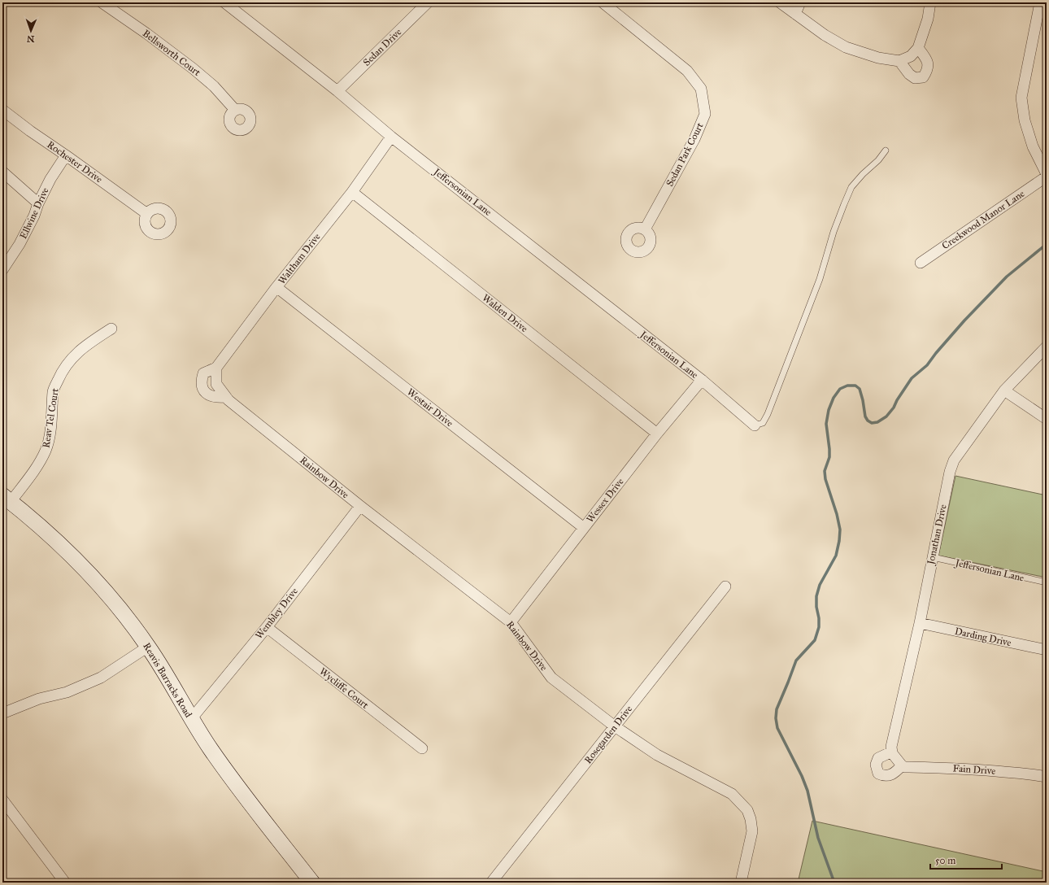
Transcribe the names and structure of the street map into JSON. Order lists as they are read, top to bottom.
{
  "streets": {
    "main road": ["Reavis Barracks Road"],
    "street": [
      "Sedan Drive",
      "Bellsworth Court",
      "Sedan Park Court",
      "Rochester Drive",
      "Jeffersonian Lane",
      "Ellwine Drive",
      "Creekwood Manor Lane",
      "Waltham Drive",
      "Walden Drive",
      "Westair Drive",
      "Reav Tel Court",
      "Rainbow Drive",
      "Wessex Drive",
      "Jonathan Drive",
      "Wembley Drive",
      "Darding Drive",
      "Wycliffe Court",
      "Rosegarden Drive",
      "Fain Drive"
    ]
  },
  "crossings": [
    ["Sedan Drive", "Jeffersonian Lane"],
    ["Rochester Drive", "Ellwine Drive"],
    ["Jeffersonian Lane", "Waltham Drive"],
    ["Jeffersonian Lane", "Wessex Drive"],
    ["Jeffersonian Lane", "Jonathan Drive"],
    ["Waltham Drive", "Walden Drive"],
    ["Waltham Drive", "Westair Drive"],
    ["Waltham Drive", "Rainbow Drive"],
    ["Walden Drive", "Wessex Drive"],
    ["Westair Drive", "Wessex Drive"],
    ["Reav Tel Court", "Reavis Barracks Road"],
    ["Rainbow Drive", "Wessex Drive"],
    ["Rainbow Drive", "Wembley Drive"],
    ["Rainbow Drive", "Rosegarden Drive"],
    ["Jonathan Drive", "Darding Drive"],
    ["Jonathan Drive", "Fain Drive"],
    ["Wembley Drive", "Reavis Barracks Road"],
    ["Wembley Drive", "Wycliffe Court"]
  ],
  "scale_bar": "50 m",
  "north": "bottom"
}
